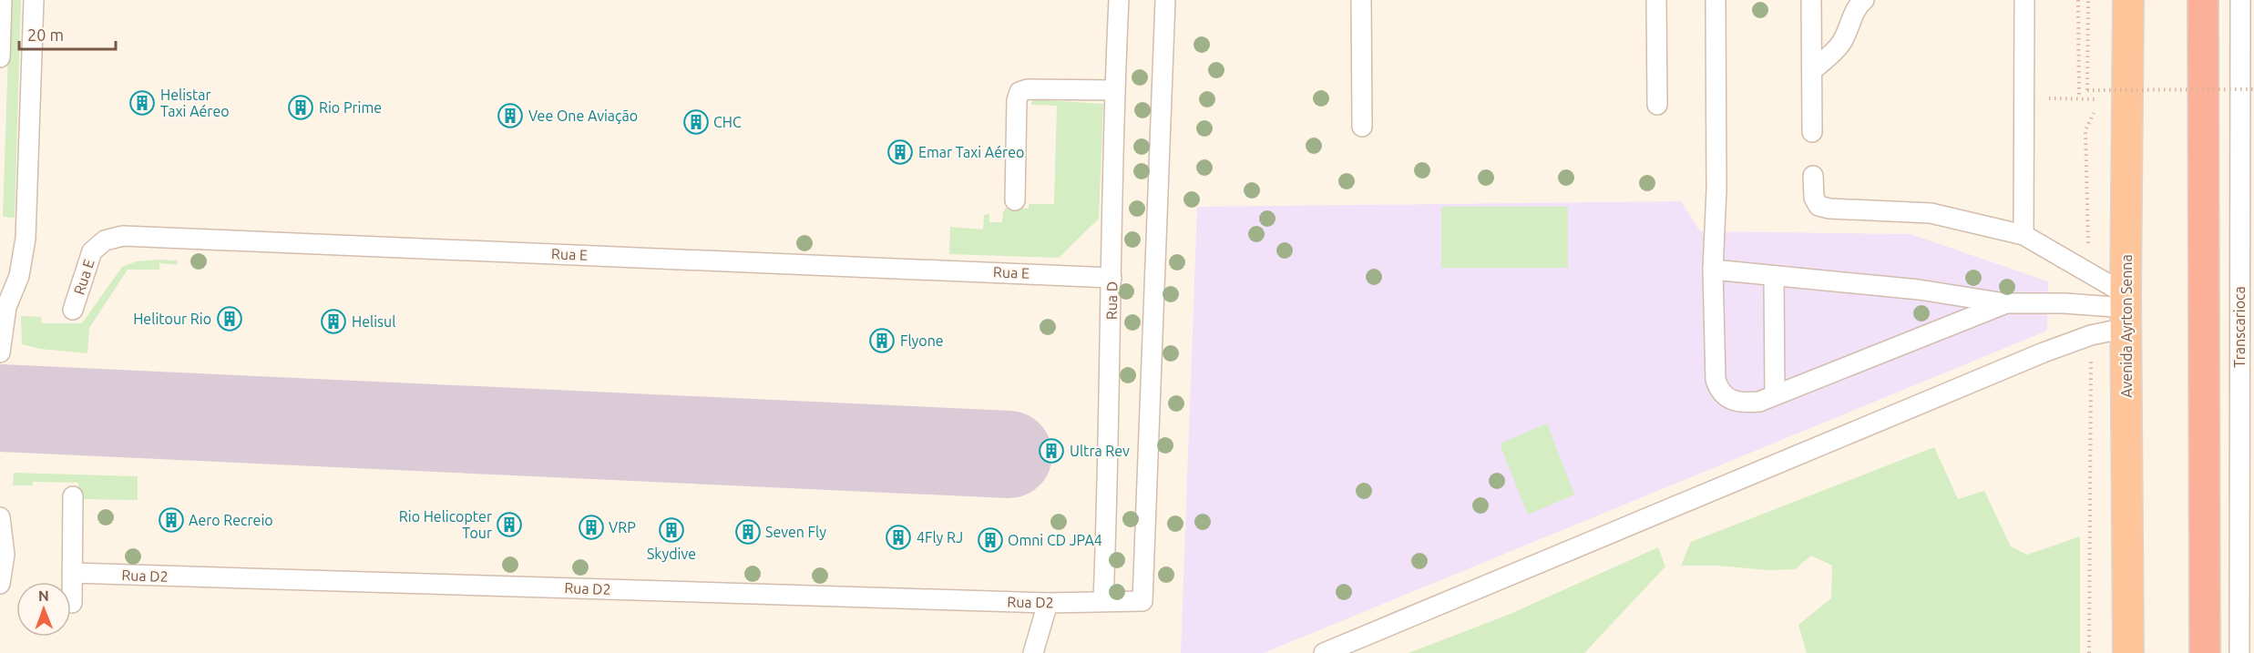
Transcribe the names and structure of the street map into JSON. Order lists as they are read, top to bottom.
{
  "streets": {
    "highway": ["Avenida Ayrton Senna"],
    "lane": [
      "Rua E",
      "Rua D",
      "Transcarioca",
      "Rua D2"
    ]
  },
  "crossings": [
    ["Rua E", "Rua D"],
    ["Rua D", "Rua D2"]
  ],
  "places": {
    "building": [
      "Helistar Taxi Aéreo",
      "Rio Prime",
      "Vee One Aviação",
      "CHC",
      "Emar Taxi Aéreo",
      "Helitour Rio",
      "Helisul",
      "Flyone",
      "Ultra Rev",
      "Aero Recreio",
      "Rio Helicopter Tour",
      "VRP",
      "Skydive",
      "Seven Fly",
      "4Fly RJ",
      "Omni CD JPA4"
    ]
  },
  "scale_bar": "20 m",
  "north": "top"
}
